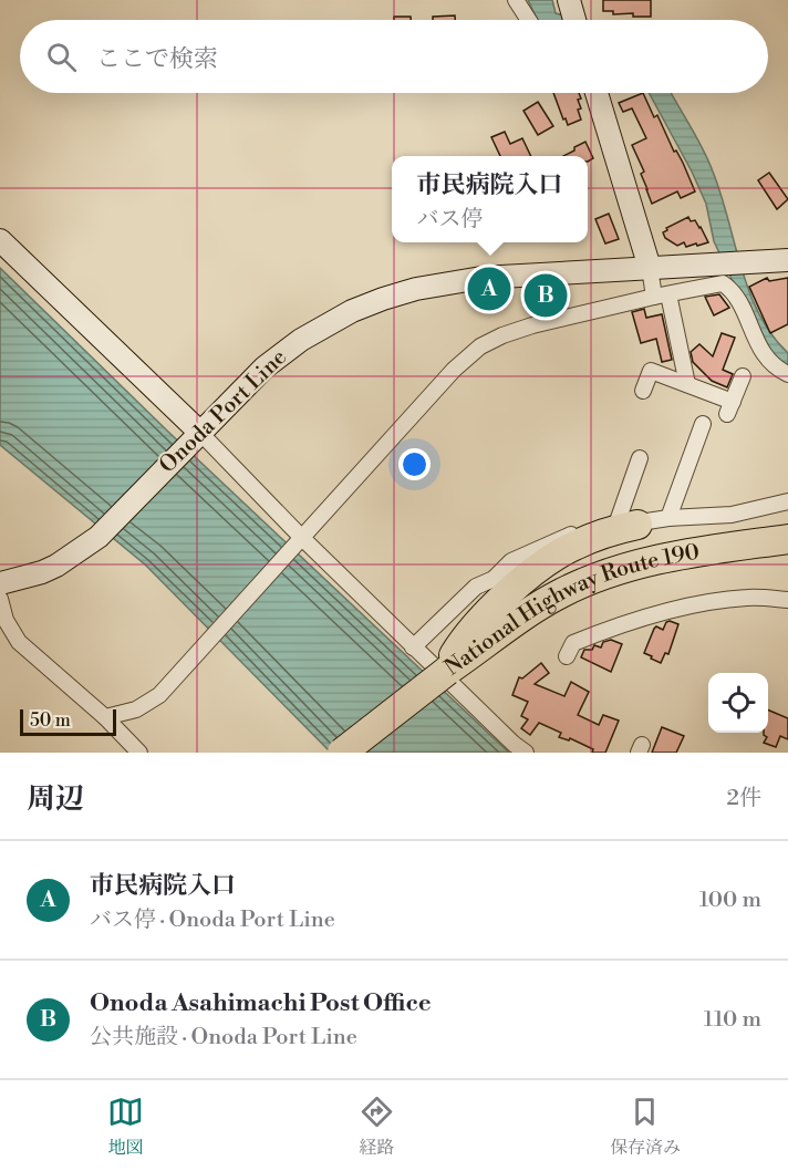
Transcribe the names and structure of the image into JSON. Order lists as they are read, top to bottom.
{
  "streets": {
    "highway": ["National Highway Route 190"],
    "main road": ["Onoda Port Line"]
  },
  "scale_bar": "50 m",
  "page": {
    "search": "ここで検索",
    "popup": ["市民病院入口", "バス停"],
    "pins": ["A", "B"],
    "scale": "50 m",
    "heading": ["周辺", "2件"],
    "list": [
      {
        "mark": "A",
        "name": "市民病院入口",
        "note": "バス停 · Onoda Port Line",
        "value": "100 m"
      },
      {
        "mark": "B",
        "name": "Onoda Asahimachi Post Office",
        "note": "公共施設 · Onoda Port Line",
        "value": "110 m"
      }
    ],
    "nav": ["地図", "経路", "保存済み"]
  }
}
